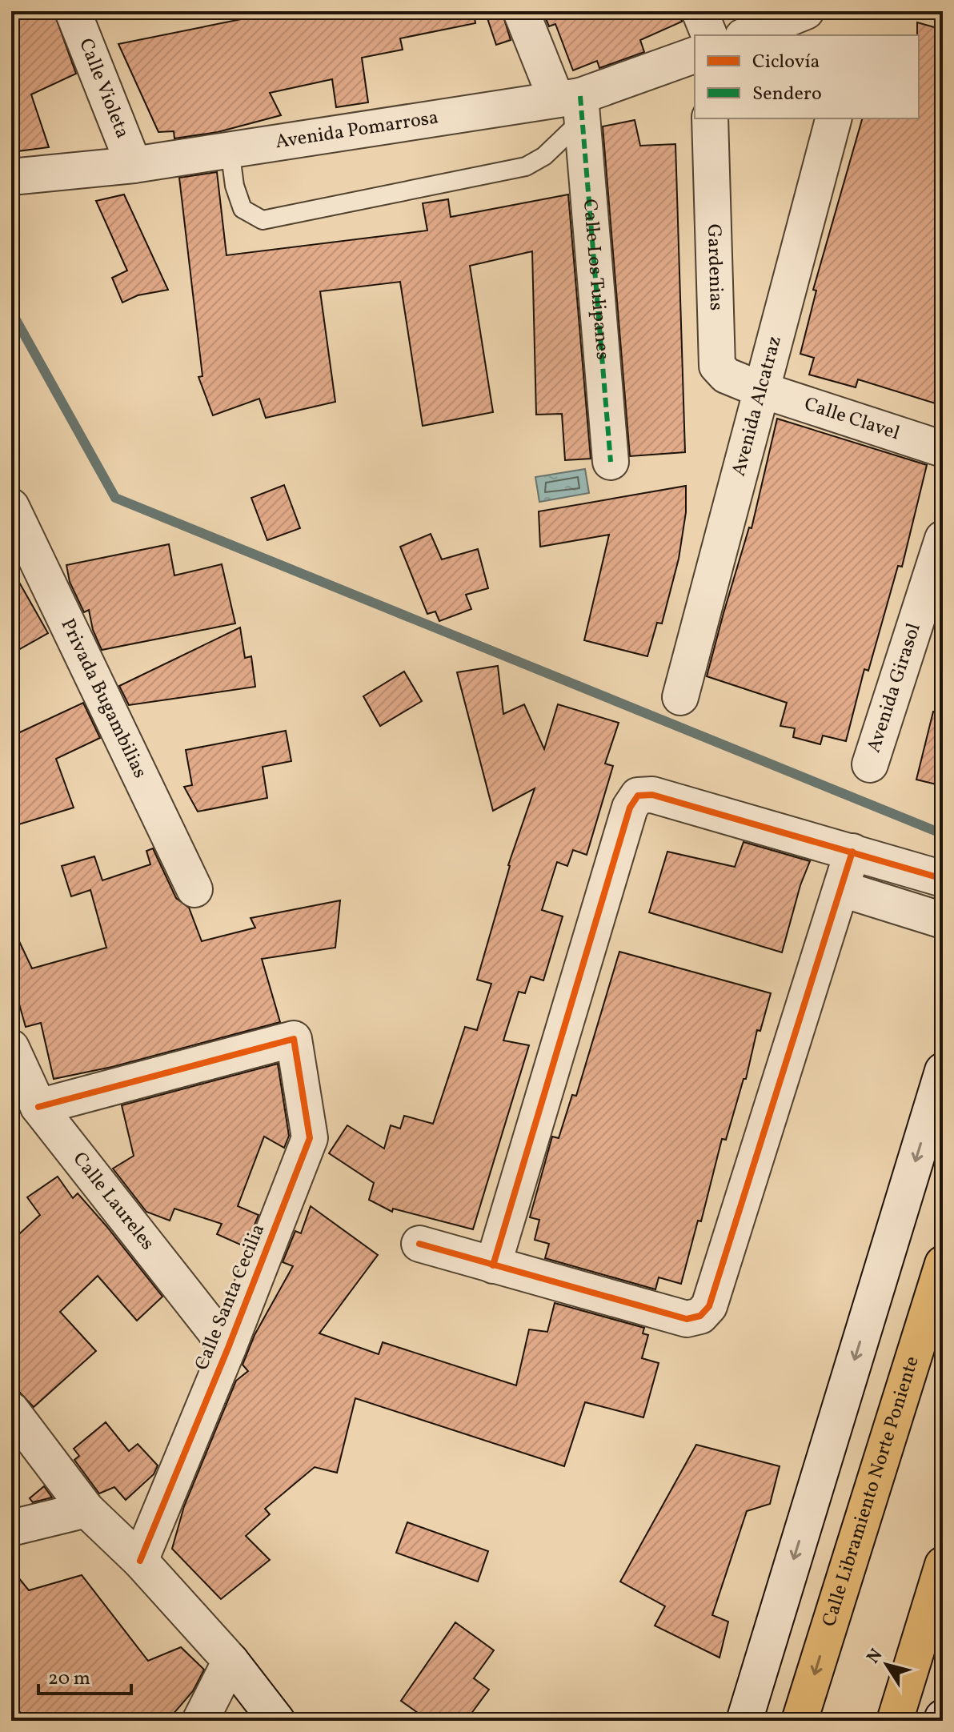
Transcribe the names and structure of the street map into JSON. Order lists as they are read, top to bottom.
{
  "streets": {
    "highway": ["Calle Libramiento Norte Poniente"],
    "street": [
      "Calle Violeta",
      "Avenida Pomarrosa",
      "Gardenias",
      "Calle Los Tulipanes",
      "Avenida Alcatraz",
      "Calle Clavel",
      "Avenida Girasol",
      "Privada Bugambilias",
      "Calle Laureles",
      "Calle Santa Cecilia"
    ]
  },
  "crossings": [
    ["Calle Violeta", "Avenida Pomarrosa"],
    ["Avenida Pomarrosa", "Calle Los Tulipanes"],
    ["Gardenias", "Avenida Alcatraz"],
    ["Gardenias", "Calle Clavel"],
    ["Avenida Alcatraz", "Calle Clavel"],
    ["Calle Laureles", "Calle Santa Cecilia"]
  ],
  "legend": ["Ciclovía", "Sendero"],
  "scale_bar": "20 m",
  "north": "top left"
}
